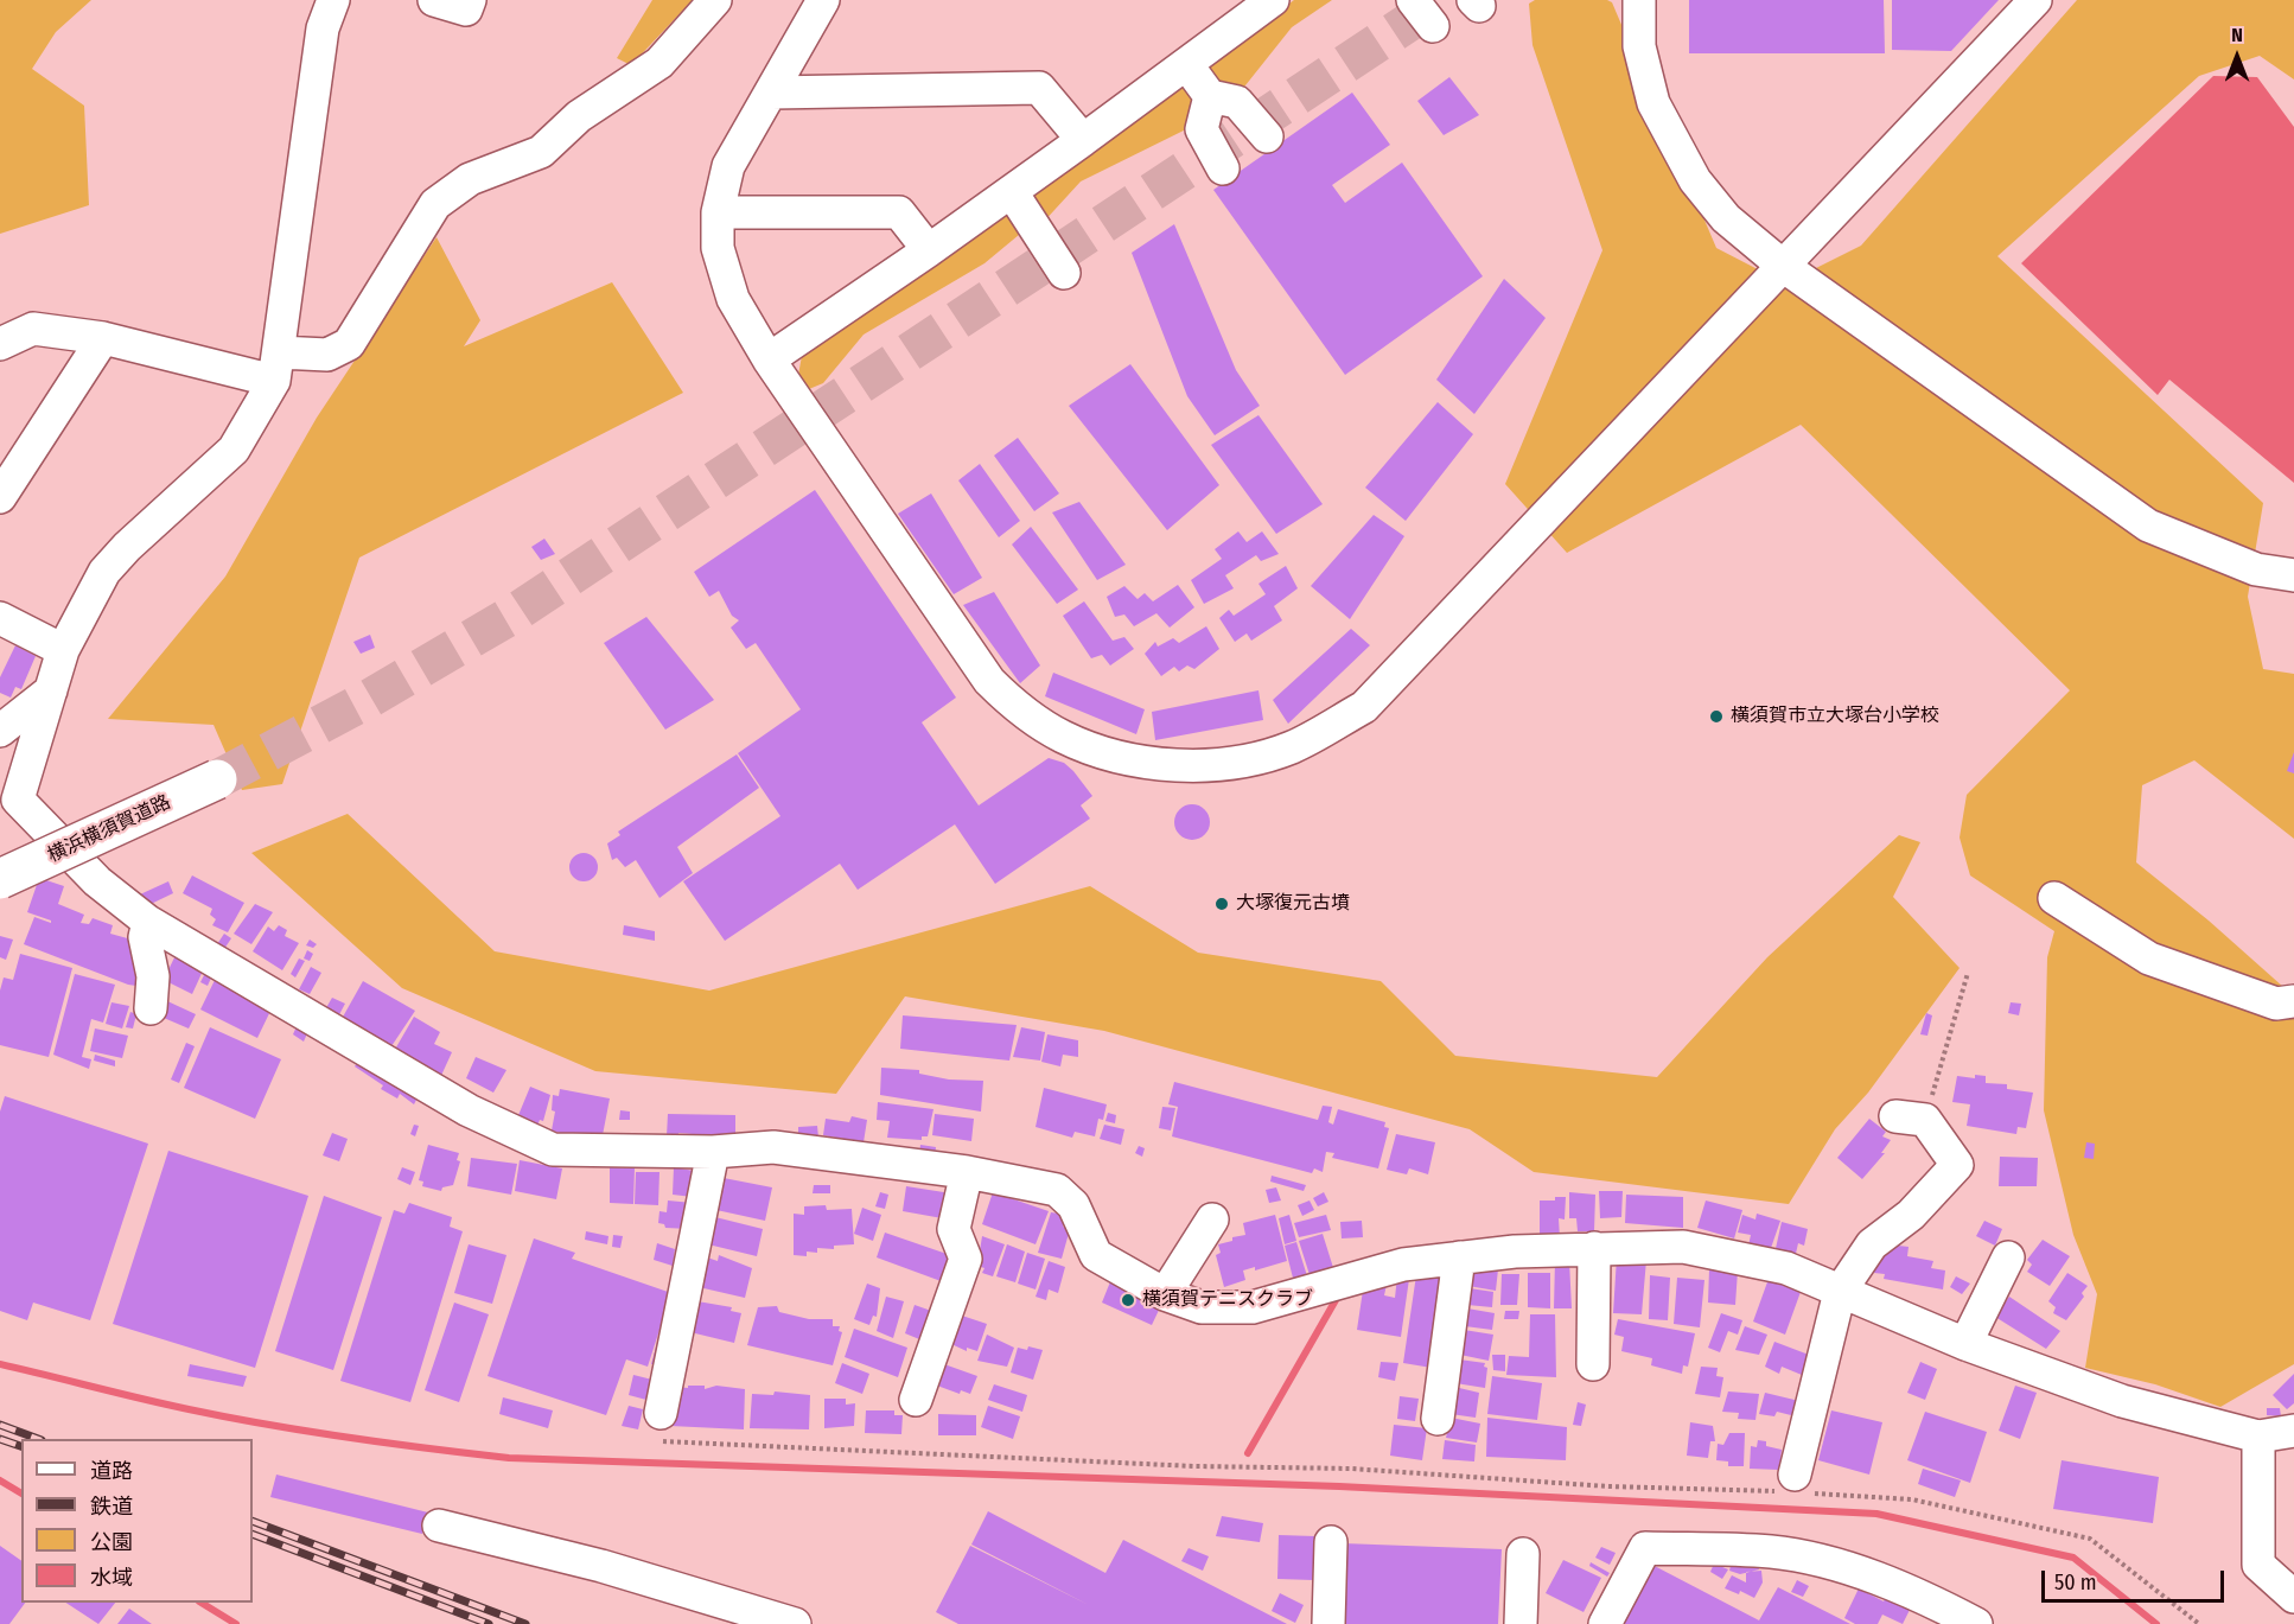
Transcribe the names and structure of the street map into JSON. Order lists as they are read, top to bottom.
{
  "streets": {
    "highway": ["横浜横須賀道路"]
  },
  "places": ["横須賀市立大塚台小学校", "大塚復元古墳", "横須賀テニスクラブ"],
  "legend": [
    "道路",
    "鉄道",
    "公園",
    "水域"
  ],
  "scale_bar": "50 m",
  "north": "top"
}
